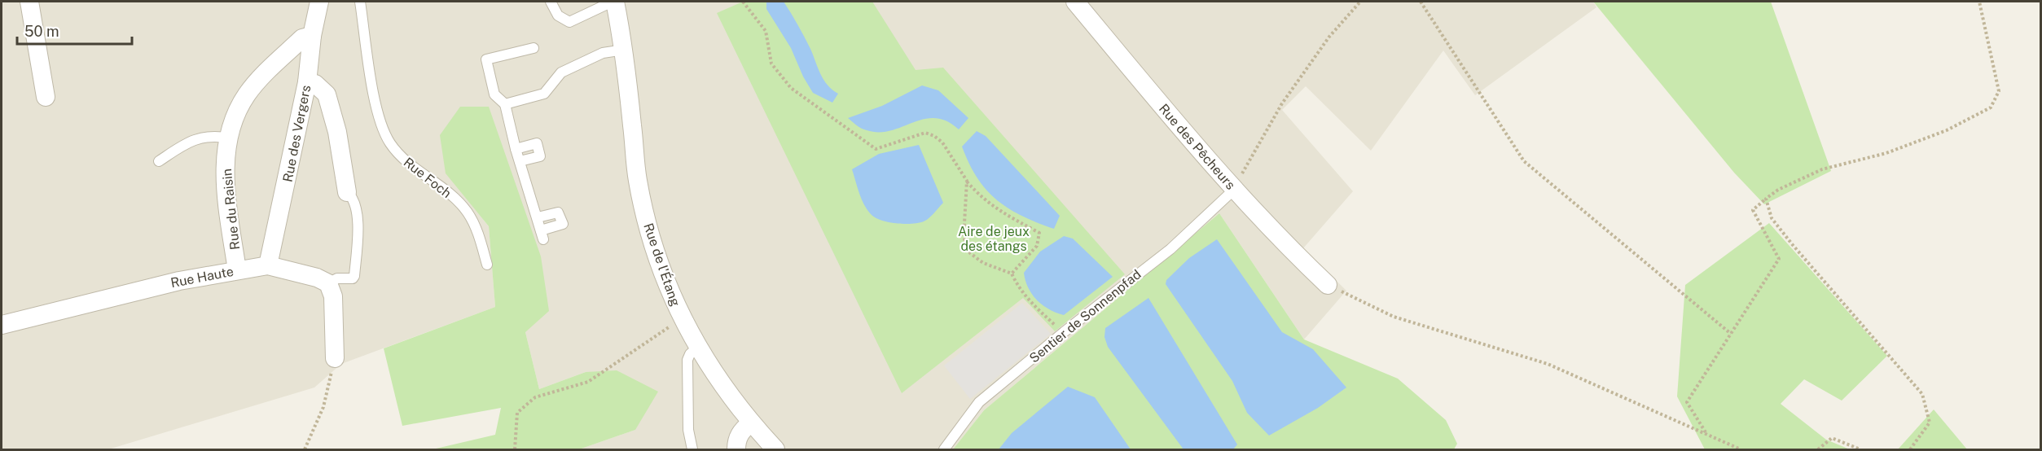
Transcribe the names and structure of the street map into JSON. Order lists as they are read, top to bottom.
{
  "streets": {
    "street": [
      "Rue des Vergers",
      "Rue des Pêcheurs",
      "Rue du Raisin",
      "Rue de l'Étang",
      "Rue Haute"
    ],
    "lane": ["Rue Foch", "Sentier de Sonnenpfad"]
  },
  "crossings": [
    ["Rue des Vergers", "Rue du Raisin"],
    ["Rue des Vergers", "Rue Haute"],
    ["Rue des Pêcheurs", "Sentier de Sonnenpfad"],
    ["Rue du Raisin", "Rue Haute"]
  ],
  "parks": ["Aire de jeux des étangs"],
  "scale_bar": "50 m"
}
